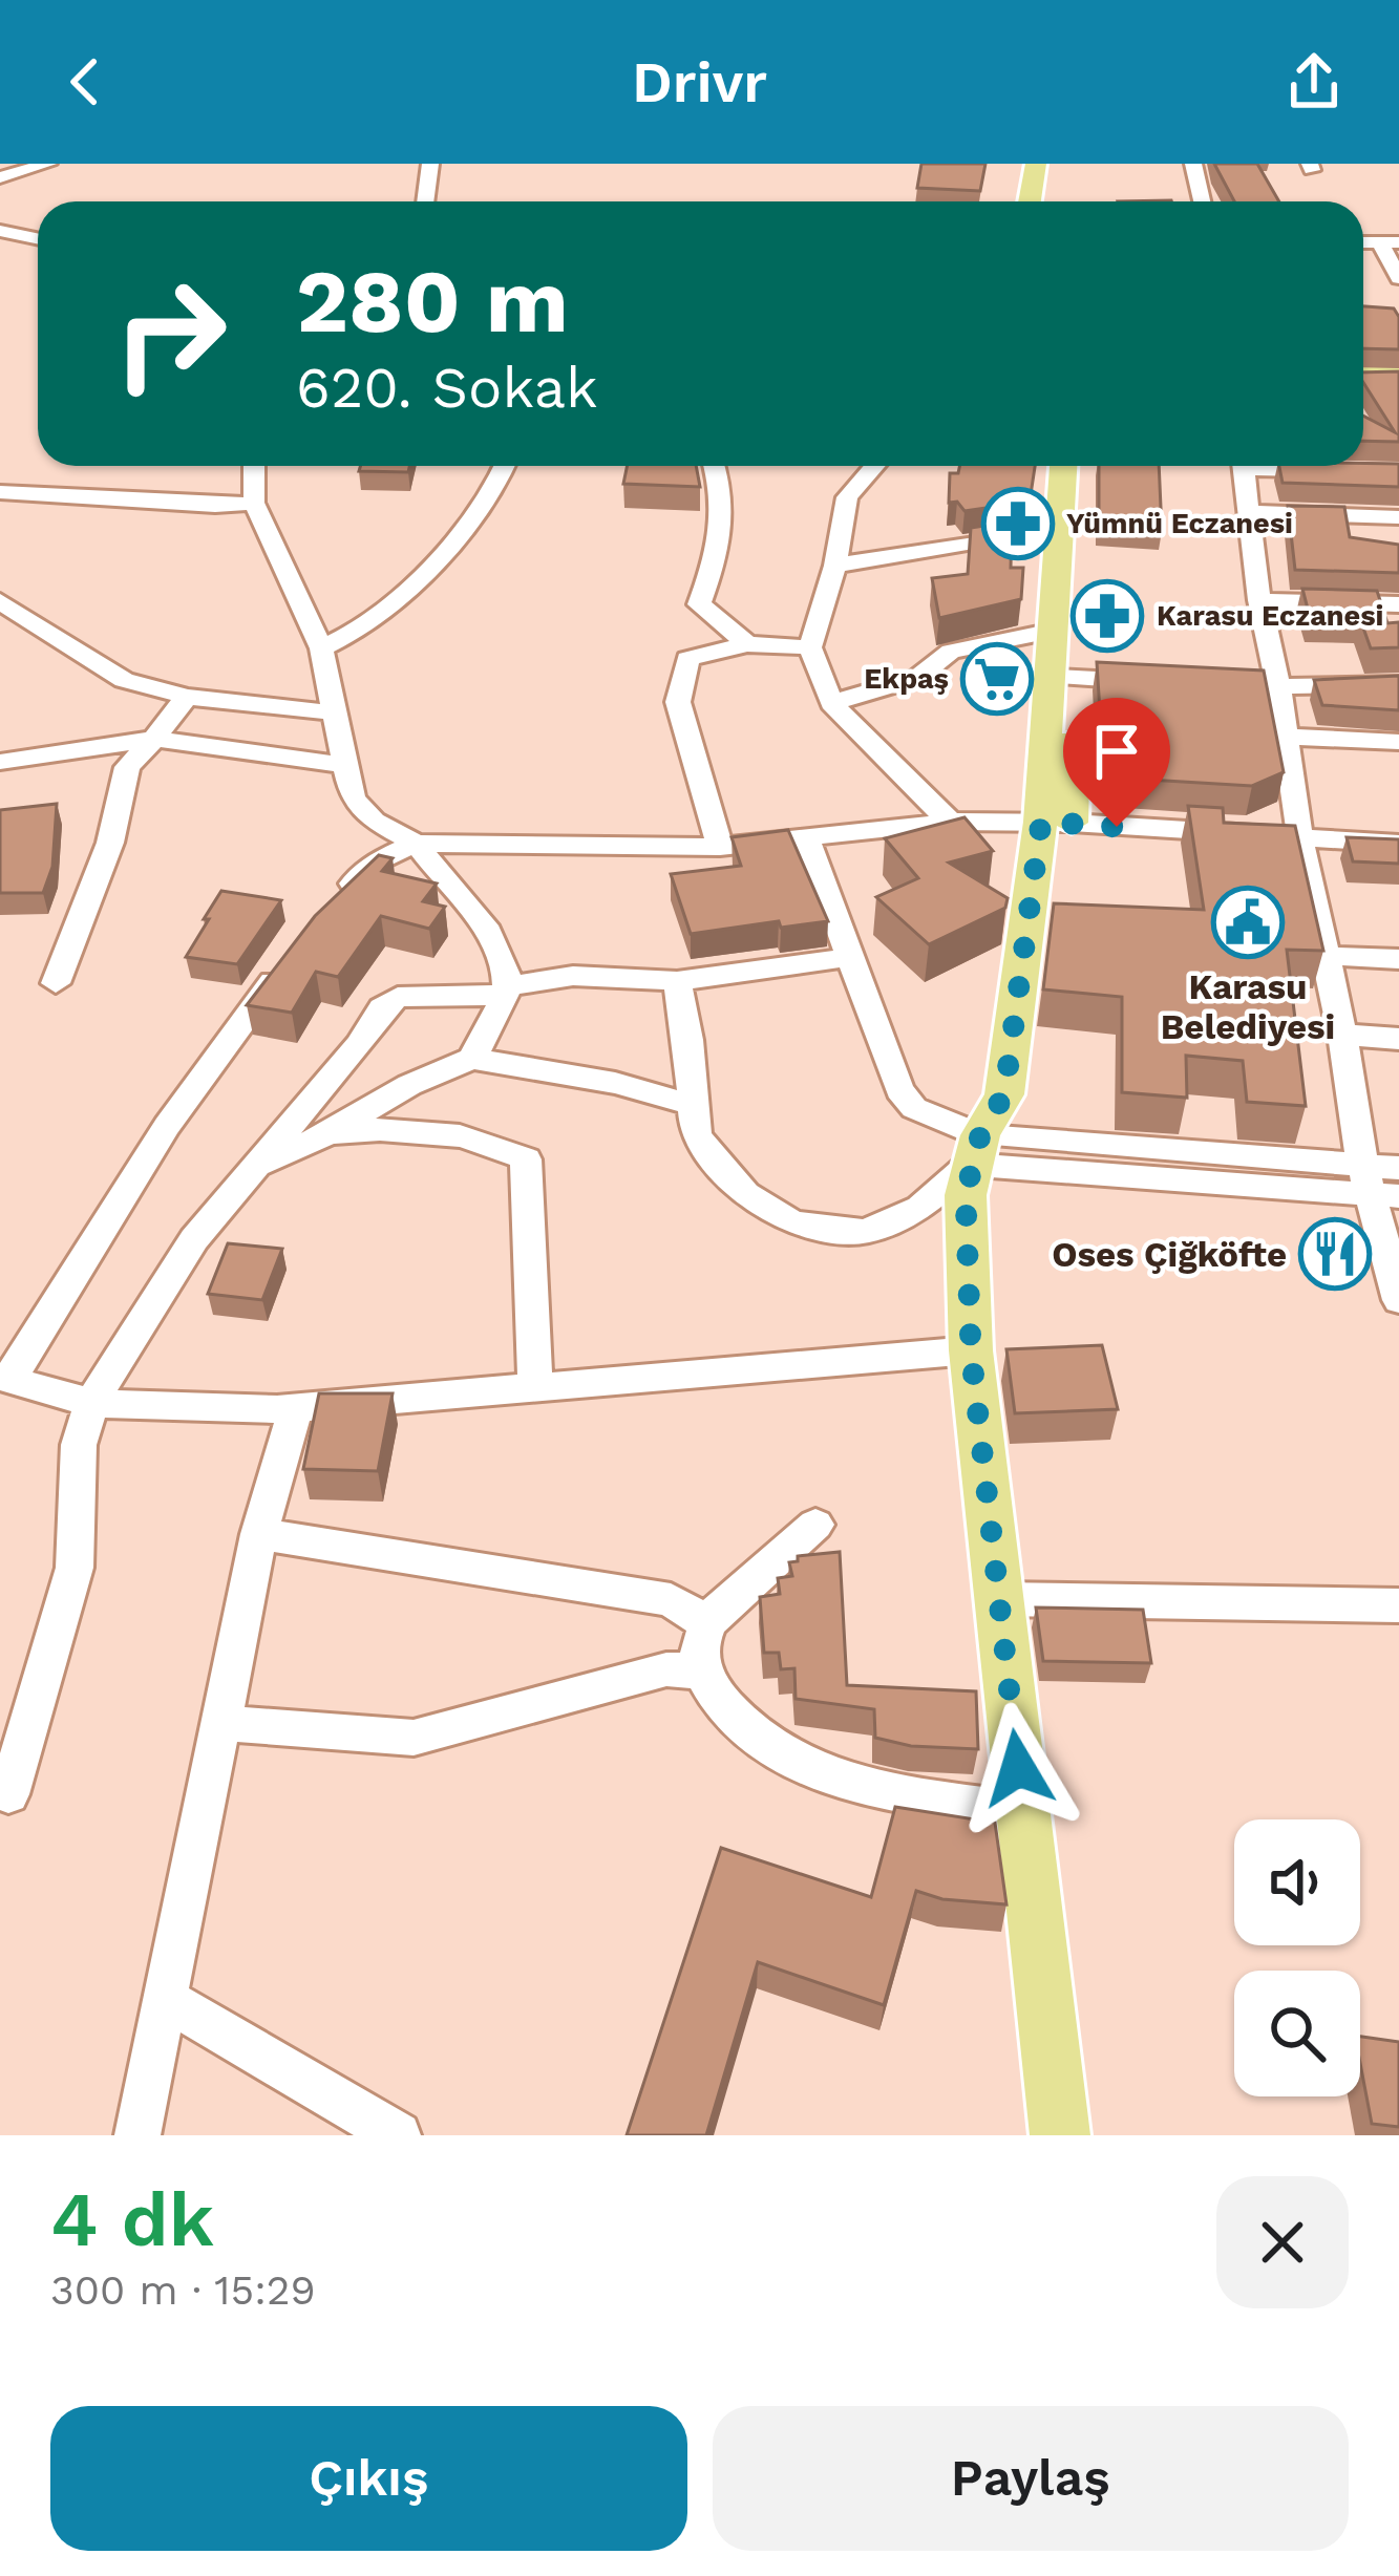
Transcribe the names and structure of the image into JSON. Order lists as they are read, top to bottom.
{
  "places": {
    "pharmacy": ["Yümnü Eczanesi", "Karasu Eczanesi"],
    "supermarket": ["Ekpaş"],
    "public building": ["Karasu Belediyesi"],
    "restaurant": ["Oses Çiğköfte"]
  },
  "page": {
    "header": "Drivr",
    "turn": ["280 m", "620. Sokak"],
    "heading": ["4 dk", "300 m · 15:29"],
    "buttons": ["Çıkış", "Paylaş"]
  }
}
